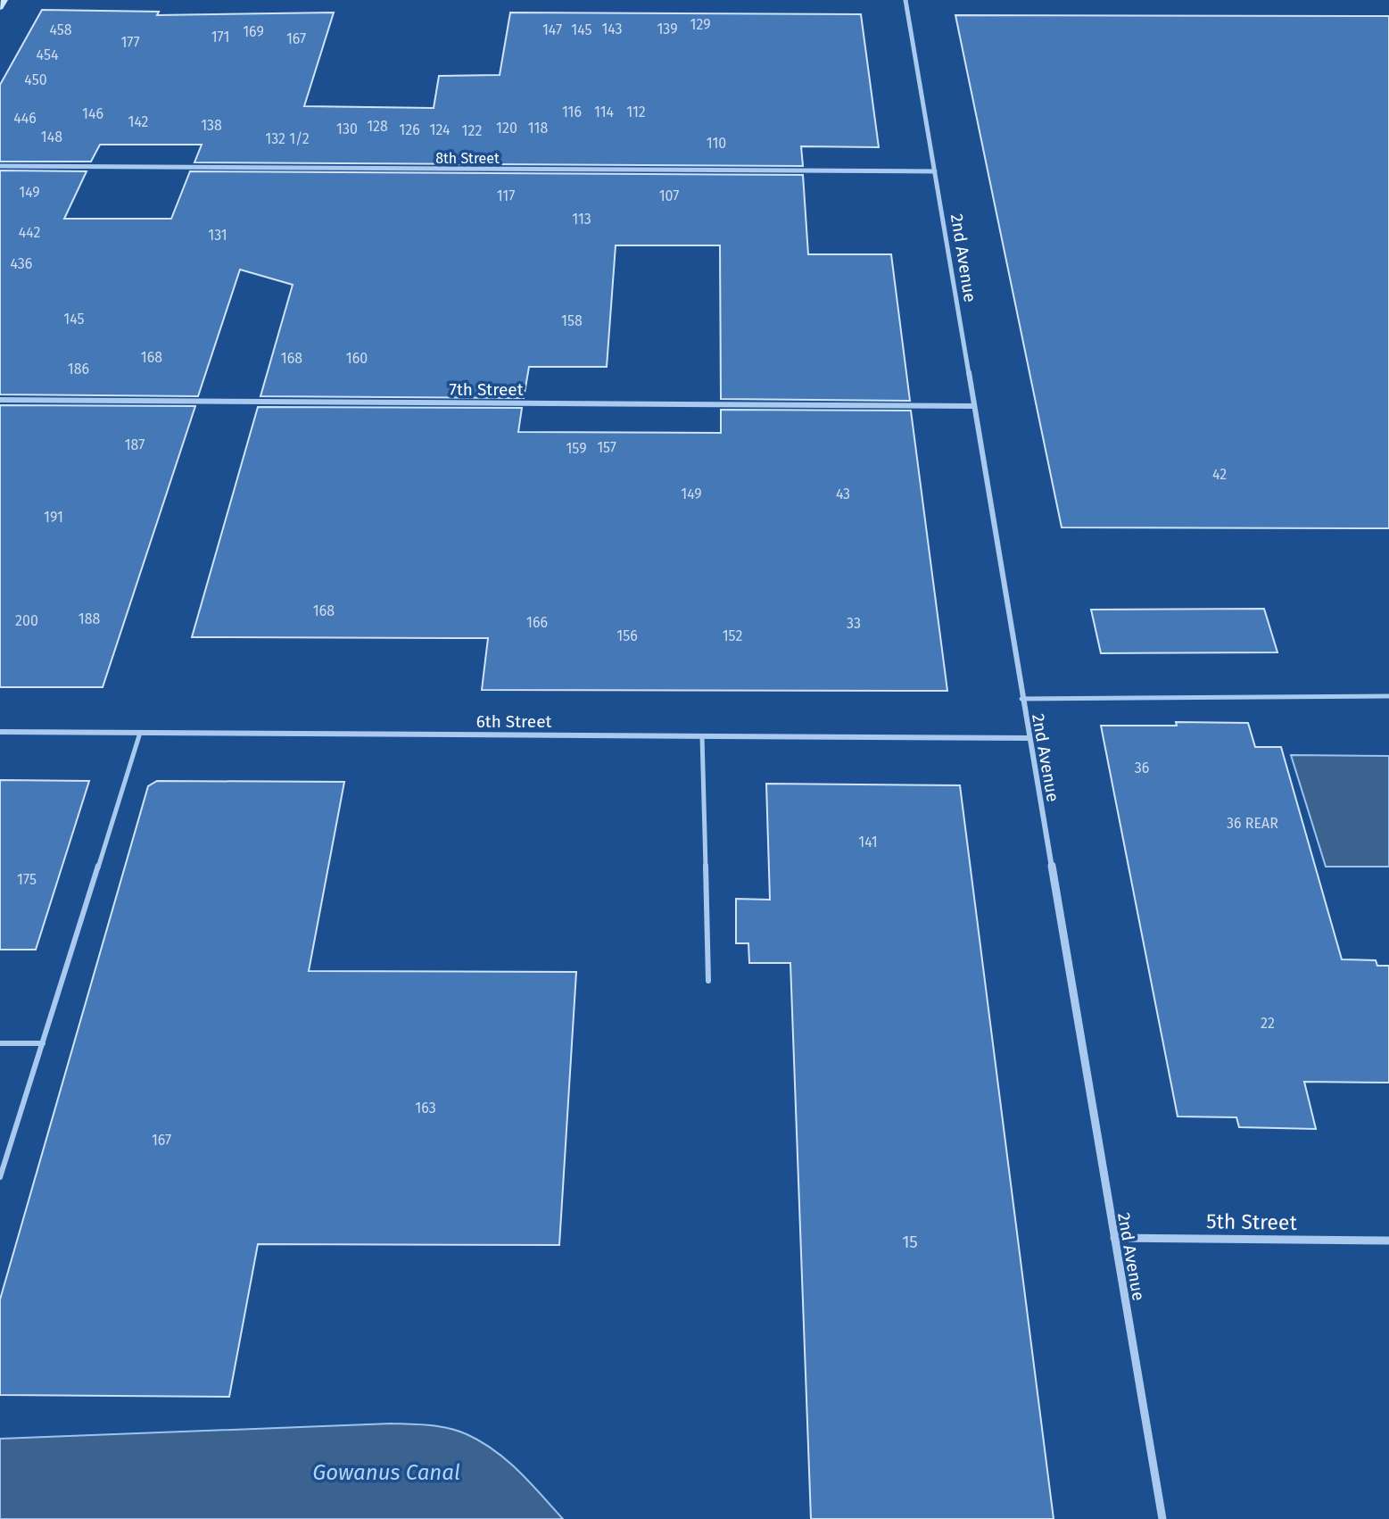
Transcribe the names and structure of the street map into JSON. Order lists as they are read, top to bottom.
{
  "streets": {
    "street": [
      "8th Street",
      "2nd Avenue",
      "7th Street",
      "6th Street",
      "5th Street"
    ]
  },
  "crossings": [
    ["8th Street", "2nd Avenue"],
    ["2nd Avenue", "7th Street"],
    ["2nd Avenue", "6th Street"],
    ["2nd Avenue", "5th Street"]
  ],
  "water": ["Gowanus Canal"],
  "house_numbers": [
    "129",
    "143",
    "139",
    "458",
    "147",
    "145",
    "169",
    "171",
    "167",
    "177",
    "454",
    "450",
    "116",
    "114",
    "112",
    "146",
    "446",
    "142",
    "138",
    "128",
    "120",
    "118",
    "130",
    "126",
    "124",
    "122",
    "148",
    "132 1/2",
    "110",
    "149",
    "117",
    "107",
    "113",
    "442",
    "131",
    "436",
    "145",
    "158",
    "168",
    "168",
    "160",
    "186",
    "187",
    "157",
    "159",
    "42",
    "149",
    "43",
    "191",
    "168",
    "188",
    "200",
    "166",
    "33",
    "156",
    "152",
    "36",
    "36 REAR",
    "141",
    "175",
    "22",
    "163",
    "167",
    "15"
  ]
}
